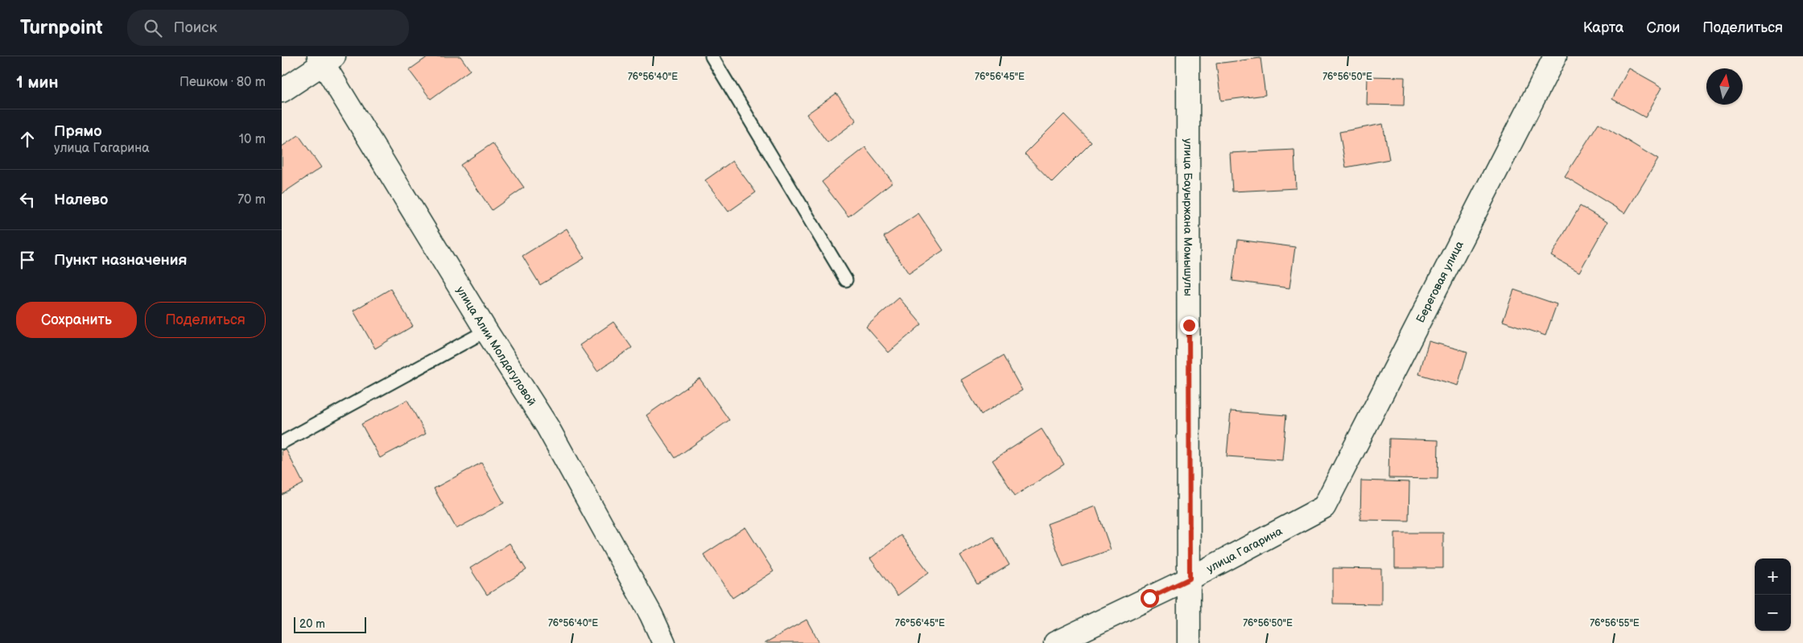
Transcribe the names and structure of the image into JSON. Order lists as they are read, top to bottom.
{
  "streets": {
    "street": [
      "улица Бауыржана Момышулы",
      "Береговая улица",
      "улица Алии Молдагуловой",
      "улица Гагарина"
    ]
  },
  "crossings": [
    ["улица Бауыржана Момышулы", "улица Гагарина"],
    ["Береговая улица", "улица Гагарина"]
  ],
  "scale_bar": "20 m",
  "north": "top",
  "page": {
    "header": "Turnpoint",
    "search": "Поиск",
    "nav": ["Карта", "Слои", "Поделиться"],
    "heading": ["1 мин", "Пешком · 80 m"],
    "list": [
      ["Прямо", "улица Гагарина", "10 m"],
      ["Налево", "70 m"],
      "Пункт назначения"
    ],
    "buttons": ["Сохранить", "Поделиться"],
    "map_buttons": ["+", "−"],
    "scale": "20 m"
  },
  "coordinates": [
    "76°56'40\"E",
    "76°56'45\"E",
    "76°56'50\"E",
    "76°56'55\"E"
  ]
}
